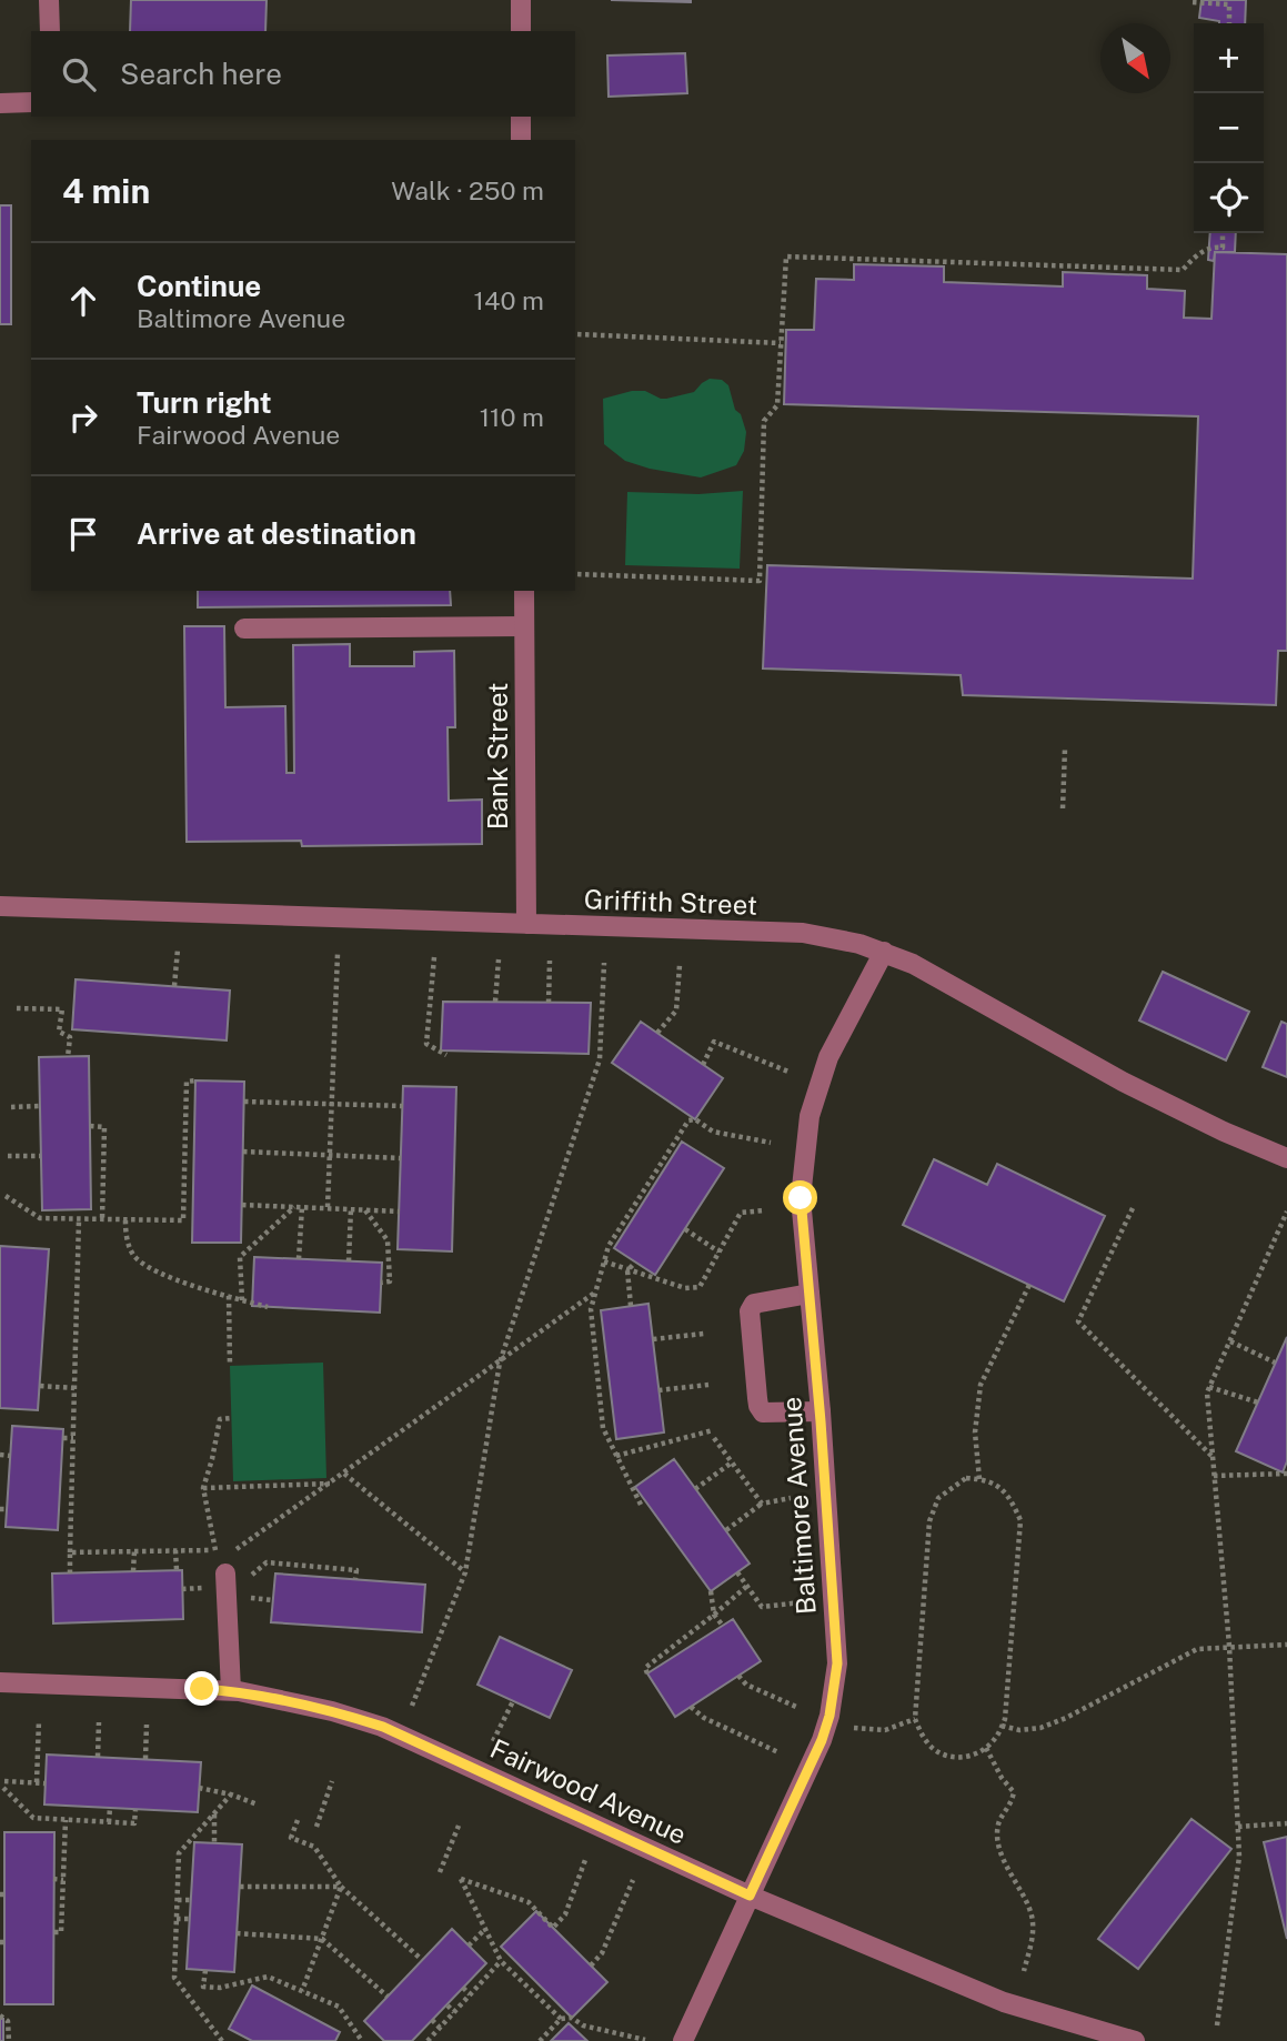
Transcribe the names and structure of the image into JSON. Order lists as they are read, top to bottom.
{
  "streets": {
    "street": [
      "Bank Street",
      "Griffith Street",
      "Baltimore Avenue",
      "Fairwood Avenue"
    ]
  },
  "crossings": [
    ["Bank Street", "Griffith Street"],
    ["Griffith Street", "Baltimore Avenue"],
    ["Baltimore Avenue", "Fairwood Avenue"]
  ],
  "north": "bottom right",
  "page": {
    "map_buttons": ["+", "−"],
    "search": "Search here",
    "heading": ["4 min", "Walk · 250 m"],
    "list": [
      ["Continue", "Baltimore Avenue", "140 m"],
      ["Turn right", "Fairwood Avenue", "110 m"],
      "Arrive at destination"
    ]
  }
}
